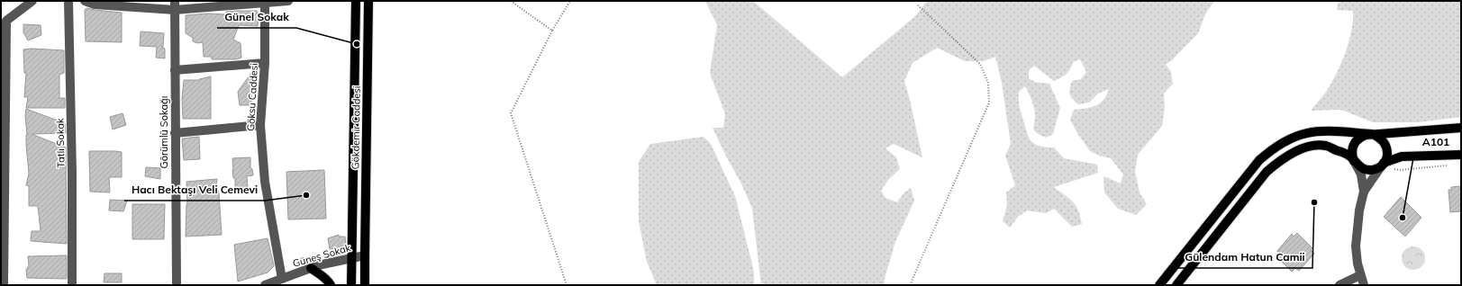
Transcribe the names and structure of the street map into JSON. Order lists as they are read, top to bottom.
{
  "streets": {
    "main road": ["Gökdemir Caddesi"],
    "street": [
      "Göksu Caddesi",
      "Görümlü Sokağı",
      "Tatlı Sokak",
      "Güneş Sokak"
    ]
  },
  "crossings": [
    ["Göksu Caddesi", "Güneş Sokak"],
    ["Gökdemir Caddesi", "Güneş Sokak"]
  ],
  "places": [
    "Günel Sokak",
    "Hacı Bektaşı Veli Cemevi",
    "Gülendam Hatun Camii",
    "A101"
  ]
}
